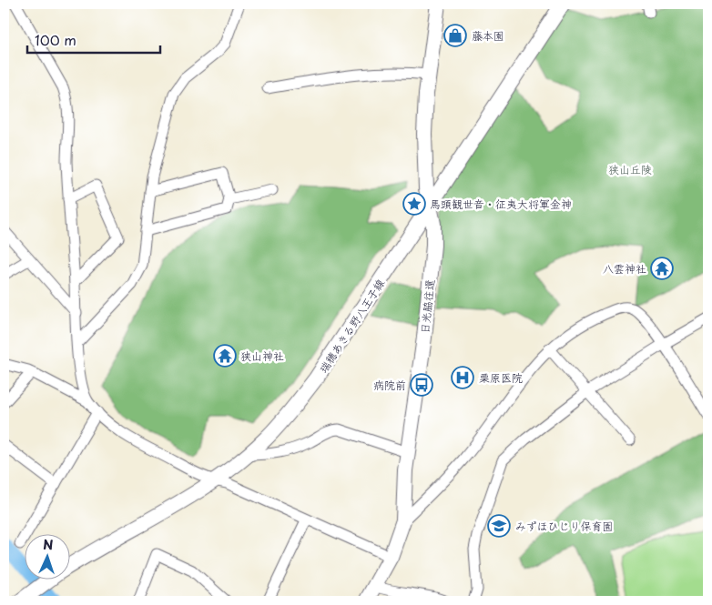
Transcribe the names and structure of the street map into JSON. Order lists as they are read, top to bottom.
{
  "streets": {
    "main road": ["日光脇往還", "瑞穂あきる野八王子線"]
  },
  "crossings": [
    ["日光脇往還", "瑞穂あきる野八王子線"]
  ],
  "parks": ["狭山丘陵"],
  "places": {
    "shop": ["藤本園"],
    "place": ["馬頭観世音・征夷大将軍金神"],
    "temple": ["八雲神社", "狭山神社"],
    "hospital": ["栗原医院"],
    "bus stop": ["病院前"],
    "school or university": ["みずほひじり保育園"]
  },
  "scale_bar": "100 m",
  "north": "top"
}
